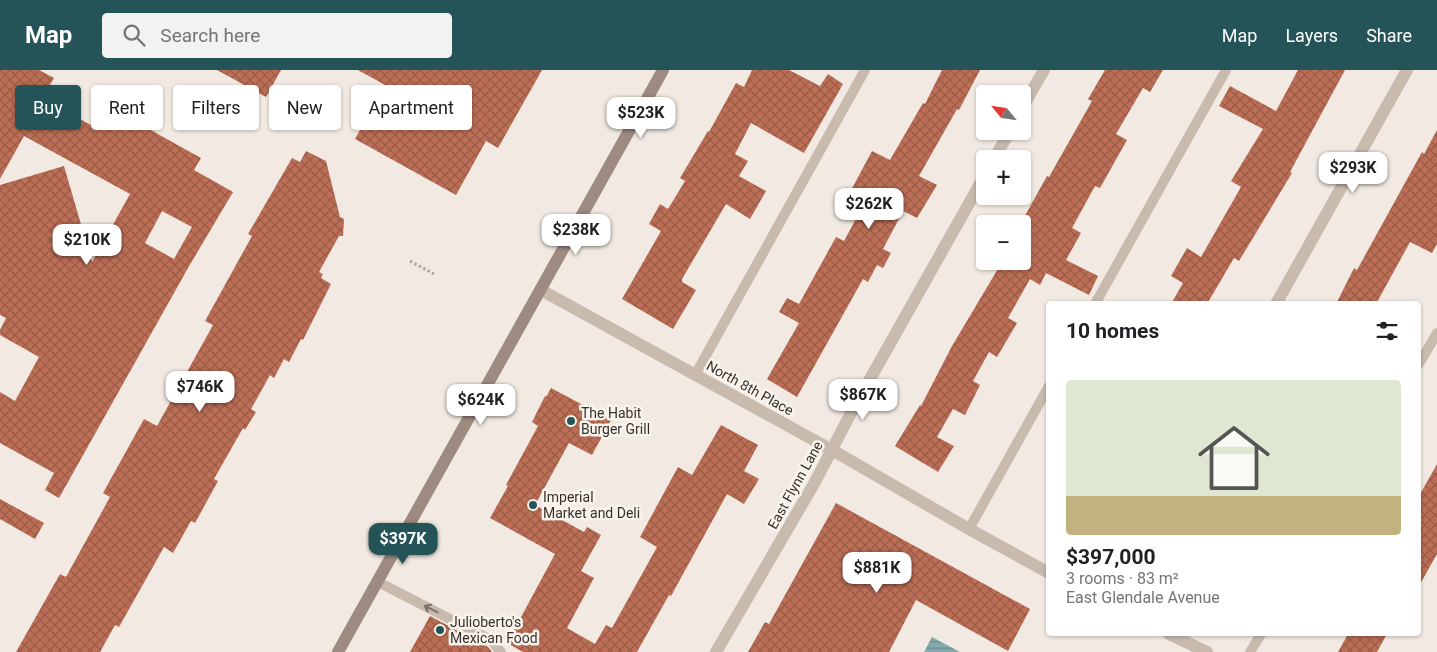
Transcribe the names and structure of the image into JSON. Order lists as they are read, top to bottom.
{
  "streets": {
    "street": ["North 8th Place", "East Flynn Lane"]
  },
  "crossings": [
    ["North 8th Place", "East Flynn Lane"]
  ],
  "places": ["The Habit Burger Grill", "Imperial Market and Deli", "Julioberto's Mexican Food"],
  "north": "top left",
  "page": {
    "header": "Map",
    "search": "Search here",
    "nav": ["Map", "Layers", "Share"],
    "map_buttons": ["+", "−"],
    "chip": [
      "Buy",
      "Rent",
      "Filters",
      "New",
      "Apartment"
    ],
    "price": [
      "$523K",
      "$293K",
      "$262K",
      "$238K",
      "$210K",
      "$746K",
      "$867K",
      "$624K",
      "$397K",
      "$881K"
    ],
    "heading": "10 homes",
    "list": [
      {
        "name": "$397,000",
        "note": "3 rooms · 83 m² · East Glendale Avenue"
      }
    ]
  }
}
